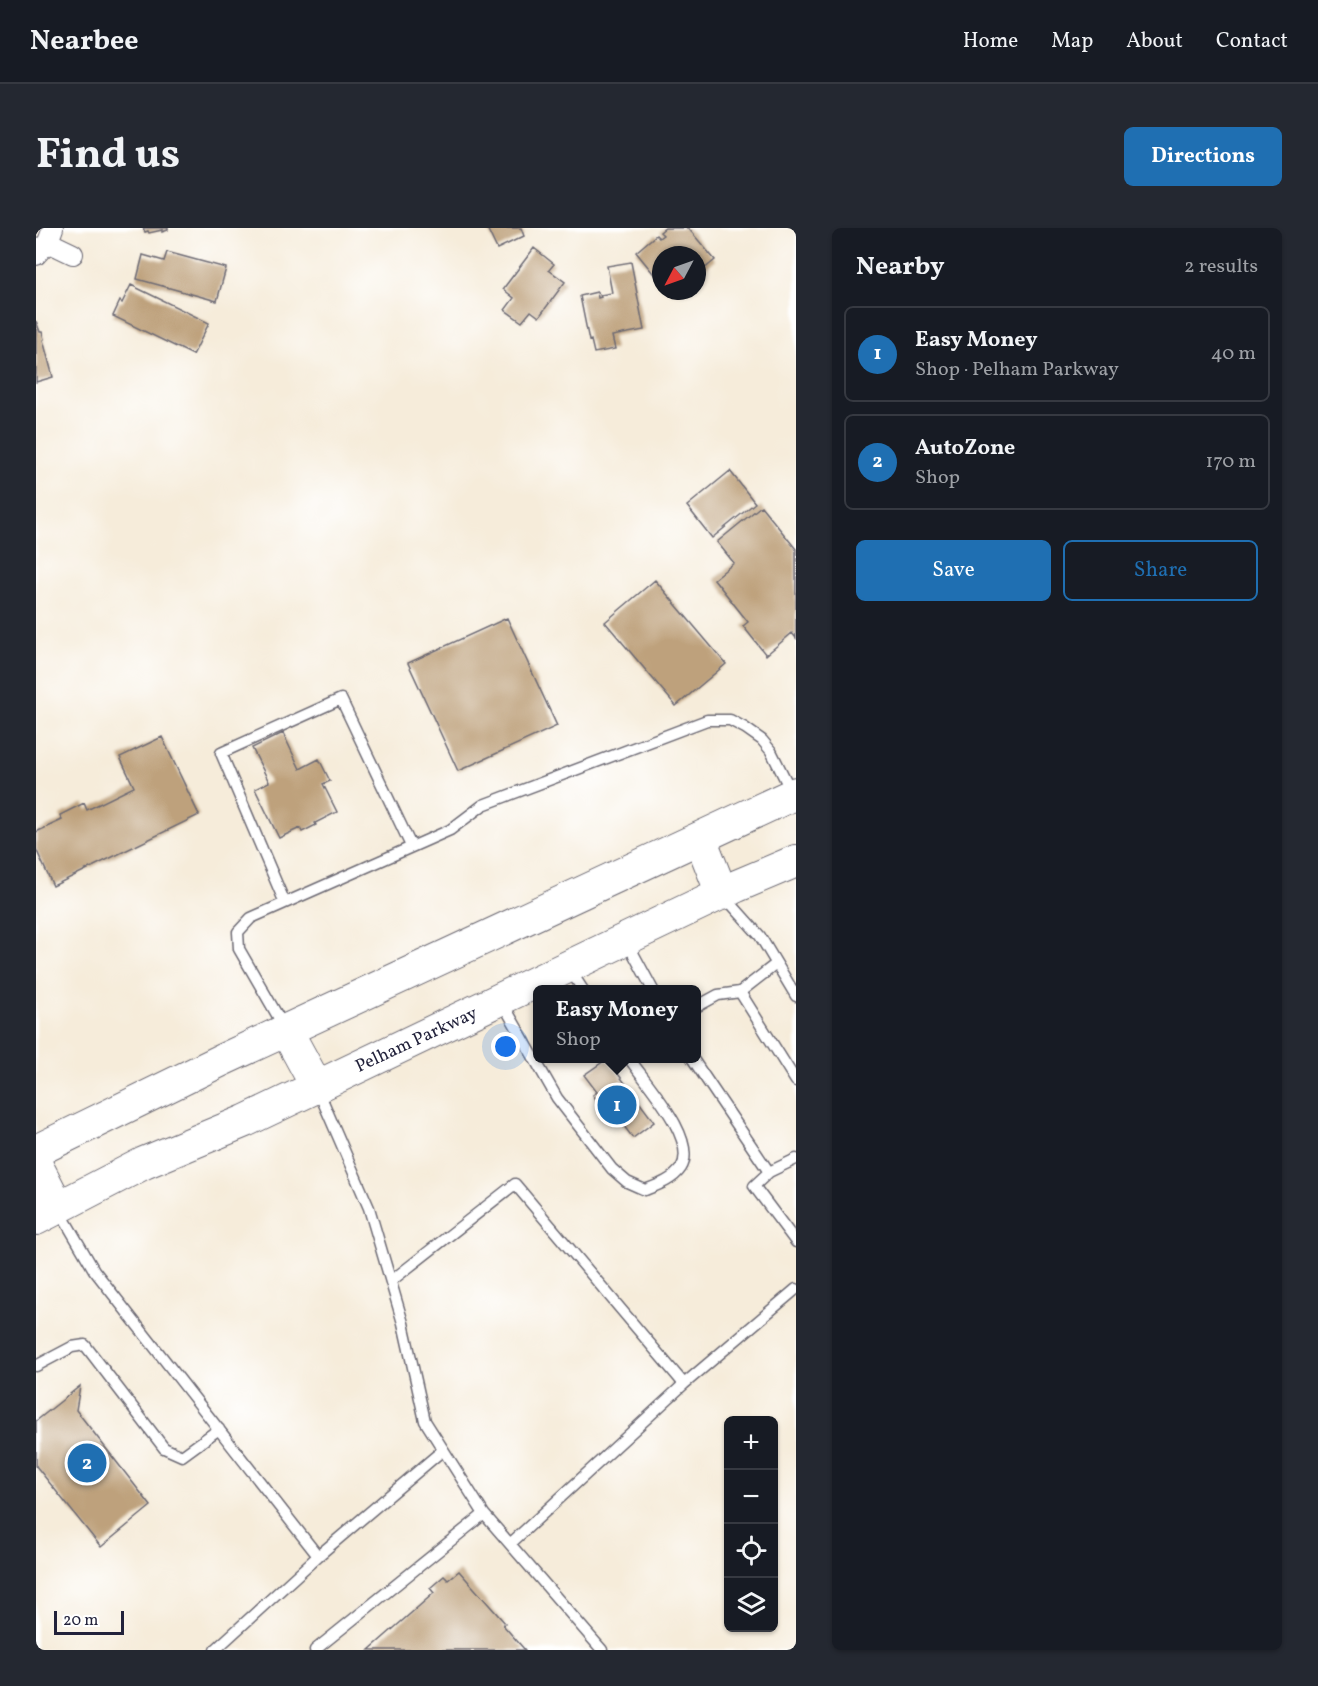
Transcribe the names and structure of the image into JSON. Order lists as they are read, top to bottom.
{
  "streets": {
    "main road": ["Pelham Parkway"]
  },
  "scale_bar": "20 m",
  "north": "bottom left",
  "page": {
    "header": "Nearbee",
    "nav": [
      "Home",
      "Map",
      "About",
      "Contact"
    ],
    "title": "Find us",
    "buttons": [
      "Directions",
      ["Save", "Share"]
    ],
    "heading": ["Nearby", "2 results"],
    "list": [
      {
        "mark": "1",
        "name": "Easy Money",
        "note": "Shop · Pelham Parkway",
        "value": "40 m"
      },
      {
        "mark": "2",
        "name": "AutoZone",
        "note": "Shop",
        "value": "170 m"
      }
    ],
    "popup": ["Easy Money", "Shop"],
    "pins": ["1", "2"],
    "map_buttons": ["+", "−"],
    "scale": "20 m"
  }
}
